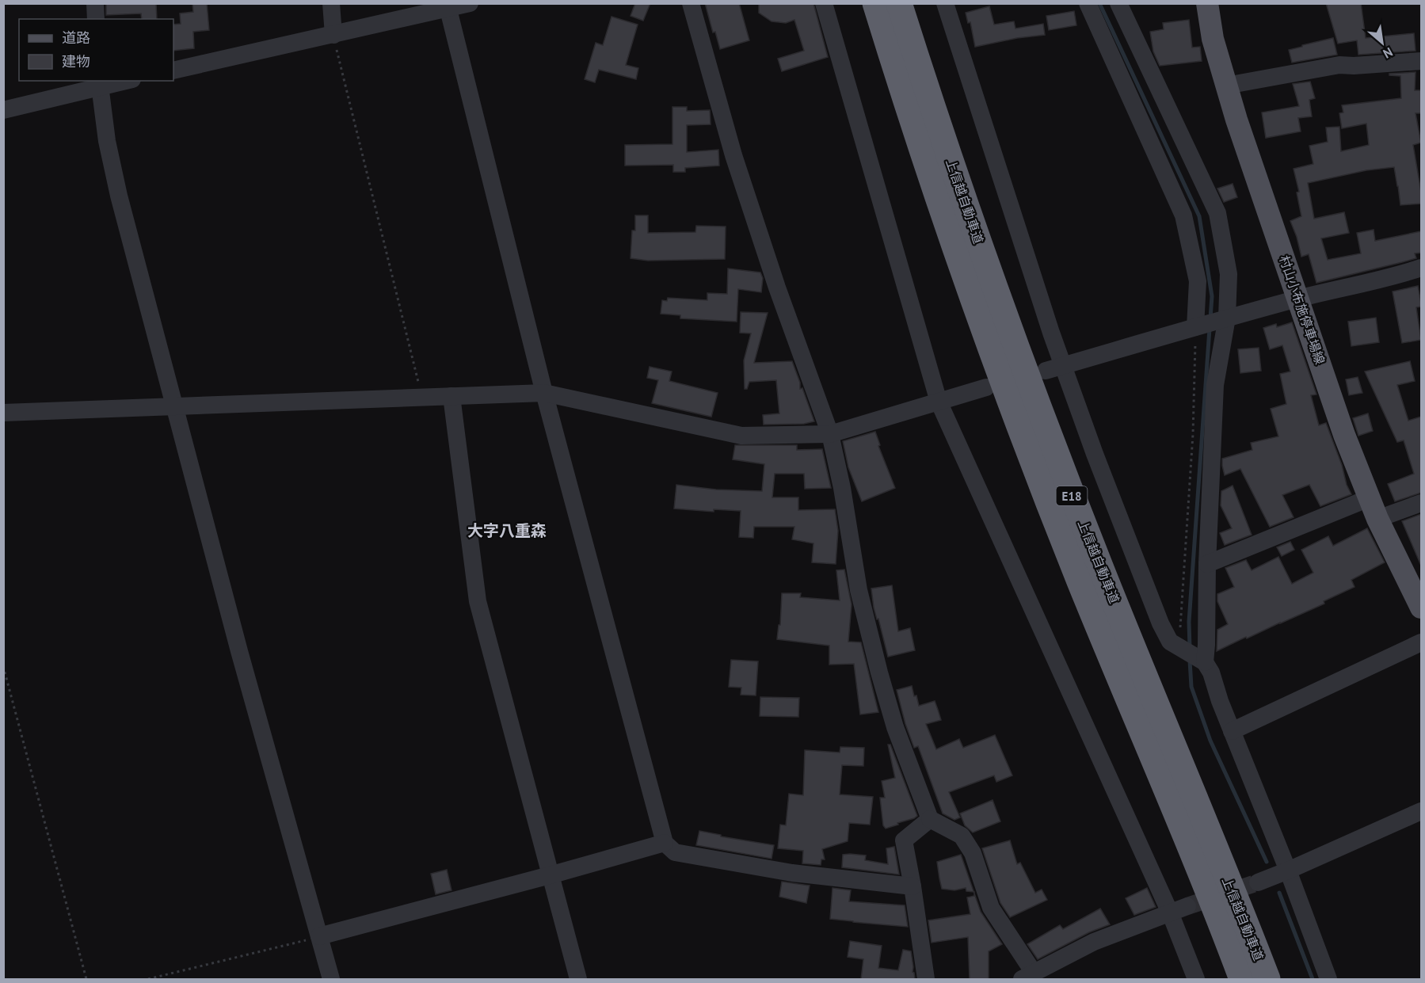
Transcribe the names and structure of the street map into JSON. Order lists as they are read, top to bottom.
{
  "streets": {
    "highway": ["上信越自動車道", "E18"],
    "main road": ["村山小布施停車場線"]
  },
  "districts": ["大字八重森"],
  "legend": ["道路", "建物"],
  "north": "bottom right"
}
